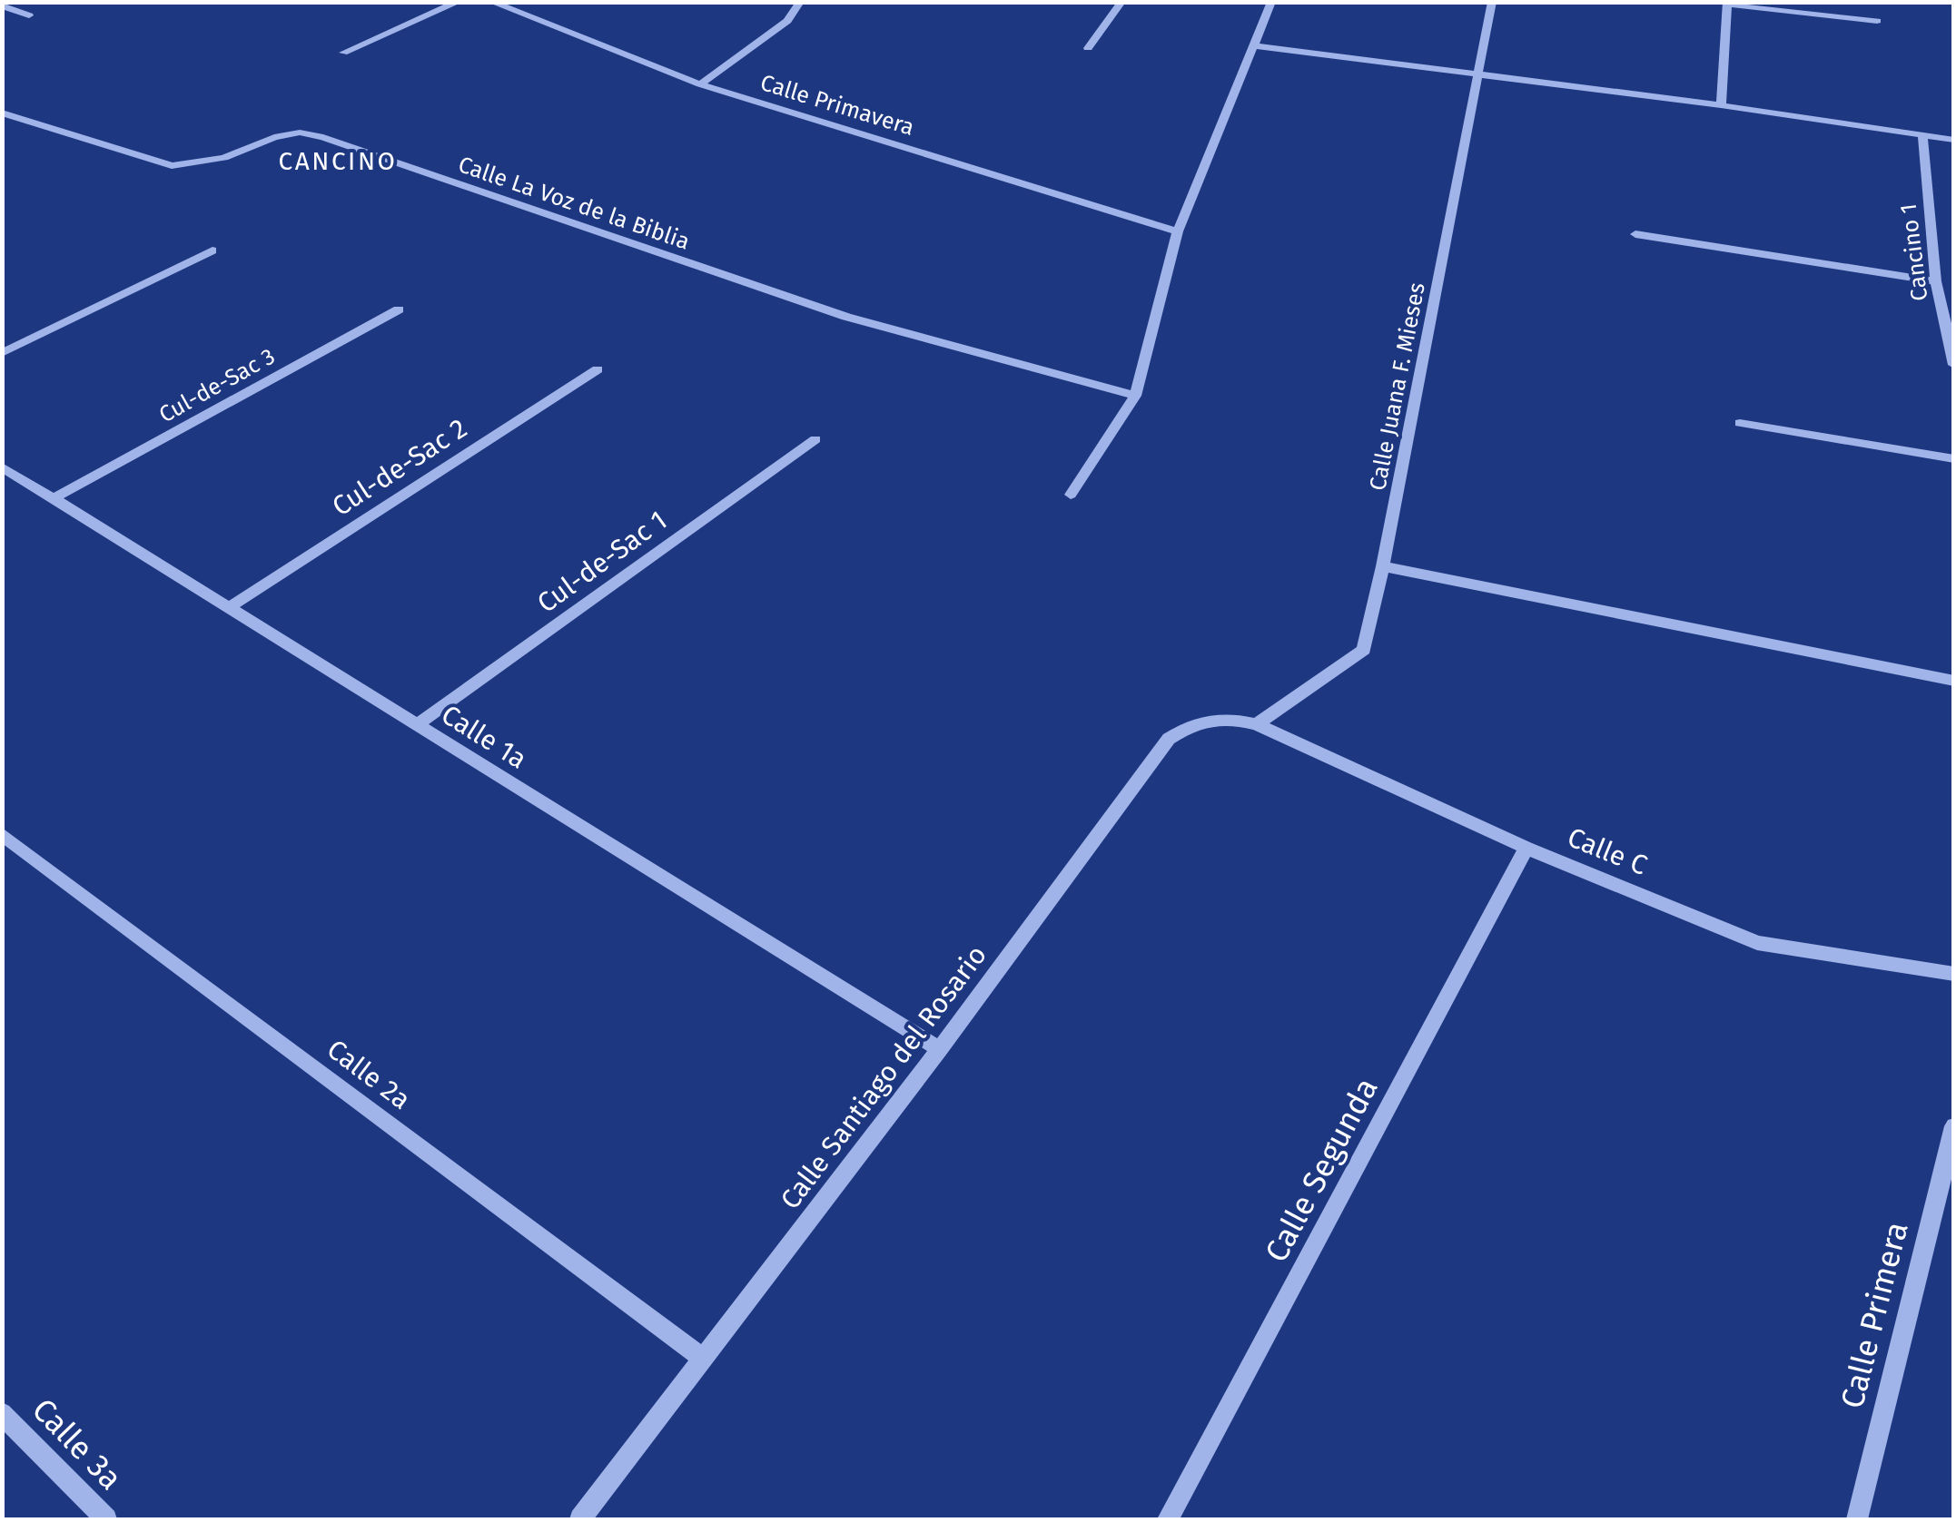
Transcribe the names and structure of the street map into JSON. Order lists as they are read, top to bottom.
{
  "streets": {
    "street": [
      "Calle Primavera",
      "Calle La Voz de la Biblia",
      "Cancino 1",
      "Cul-de-Sac 3",
      "Calle Juana F. Mieses",
      "Cul-de-Sac 2",
      "Cul-de-Sac 1",
      "Calle 1a",
      "Calle C",
      "Calle 2a",
      "Calle Santiago del Rosario",
      "Calle Segunda",
      "Calle Primera",
      "Calle 3a"
    ]
  },
  "crossings": [
    ["Cul-de-Sac 3", "Calle 1a"],
    ["Calle Juana F. Mieses", "Calle C"],
    ["Calle Juana F. Mieses", "Calle Santiago del Rosario"],
    ["Cul-de-Sac 2", "Calle 1a"],
    ["Cul-de-Sac 1", "Calle 1a"],
    ["Calle 1a", "Calle Santiago del Rosario"],
    ["Calle C", "Calle Santiago del Rosario"],
    ["Calle C", "Calle Segunda"],
    ["Calle 2a", "Calle Santiago del Rosario"]
  ],
  "districts": ["CANCINO"]
}
